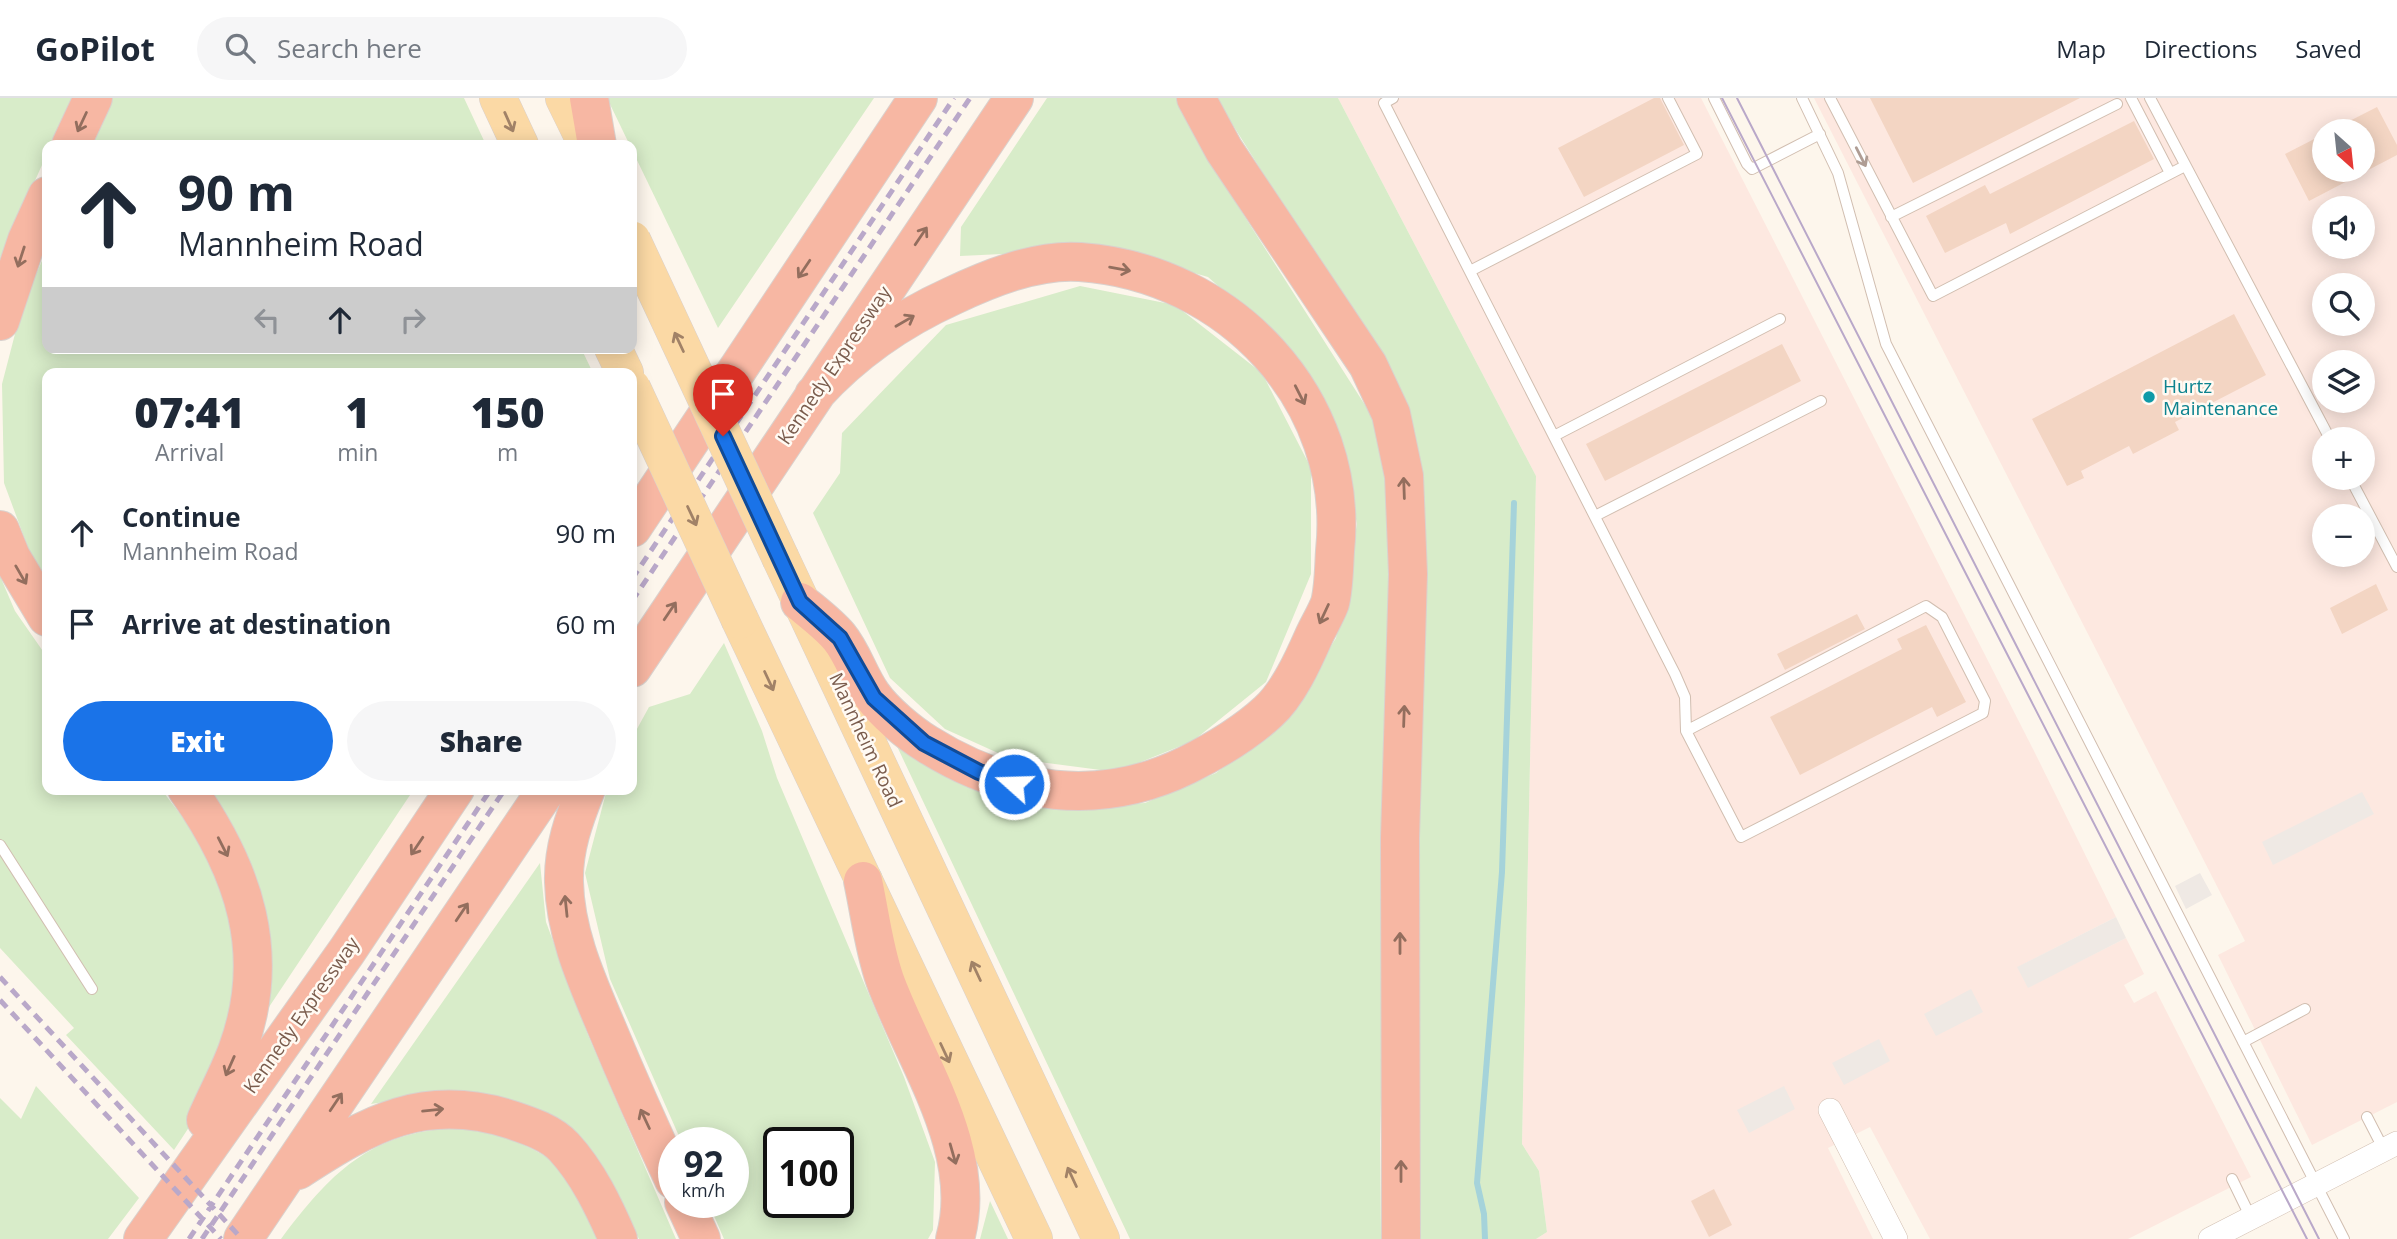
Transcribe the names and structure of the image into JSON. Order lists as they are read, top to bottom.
{
  "streets": {
    "highway": ["Kennedy Expressway"],
    "main road": ["Mannheim Road"]
  },
  "places": ["Hurtz Maintenance"],
  "north": "bottom right",
  "page": {
    "header": "GoPilot",
    "search": "Search here",
    "nav": ["Map", "Directions", "Saved"],
    "map_buttons": ["+", "−"],
    "turn": ["90 m", "Mannheim Road"],
    "eta": [
      "07:41",
      "Arrival",
      "1",
      "min",
      "150",
      "m"
    ],
    "list": [
      {
        "name": "Continue",
        "note": "Mannheim Road",
        "value": "90 m"
      },
      {
        "name": "Arrive at destination",
        "value": "60 m"
      }
    ],
    "buttons": ["Exit", "Share"],
    "speed": "92 km/h",
    "limit": "100"
  }
}
